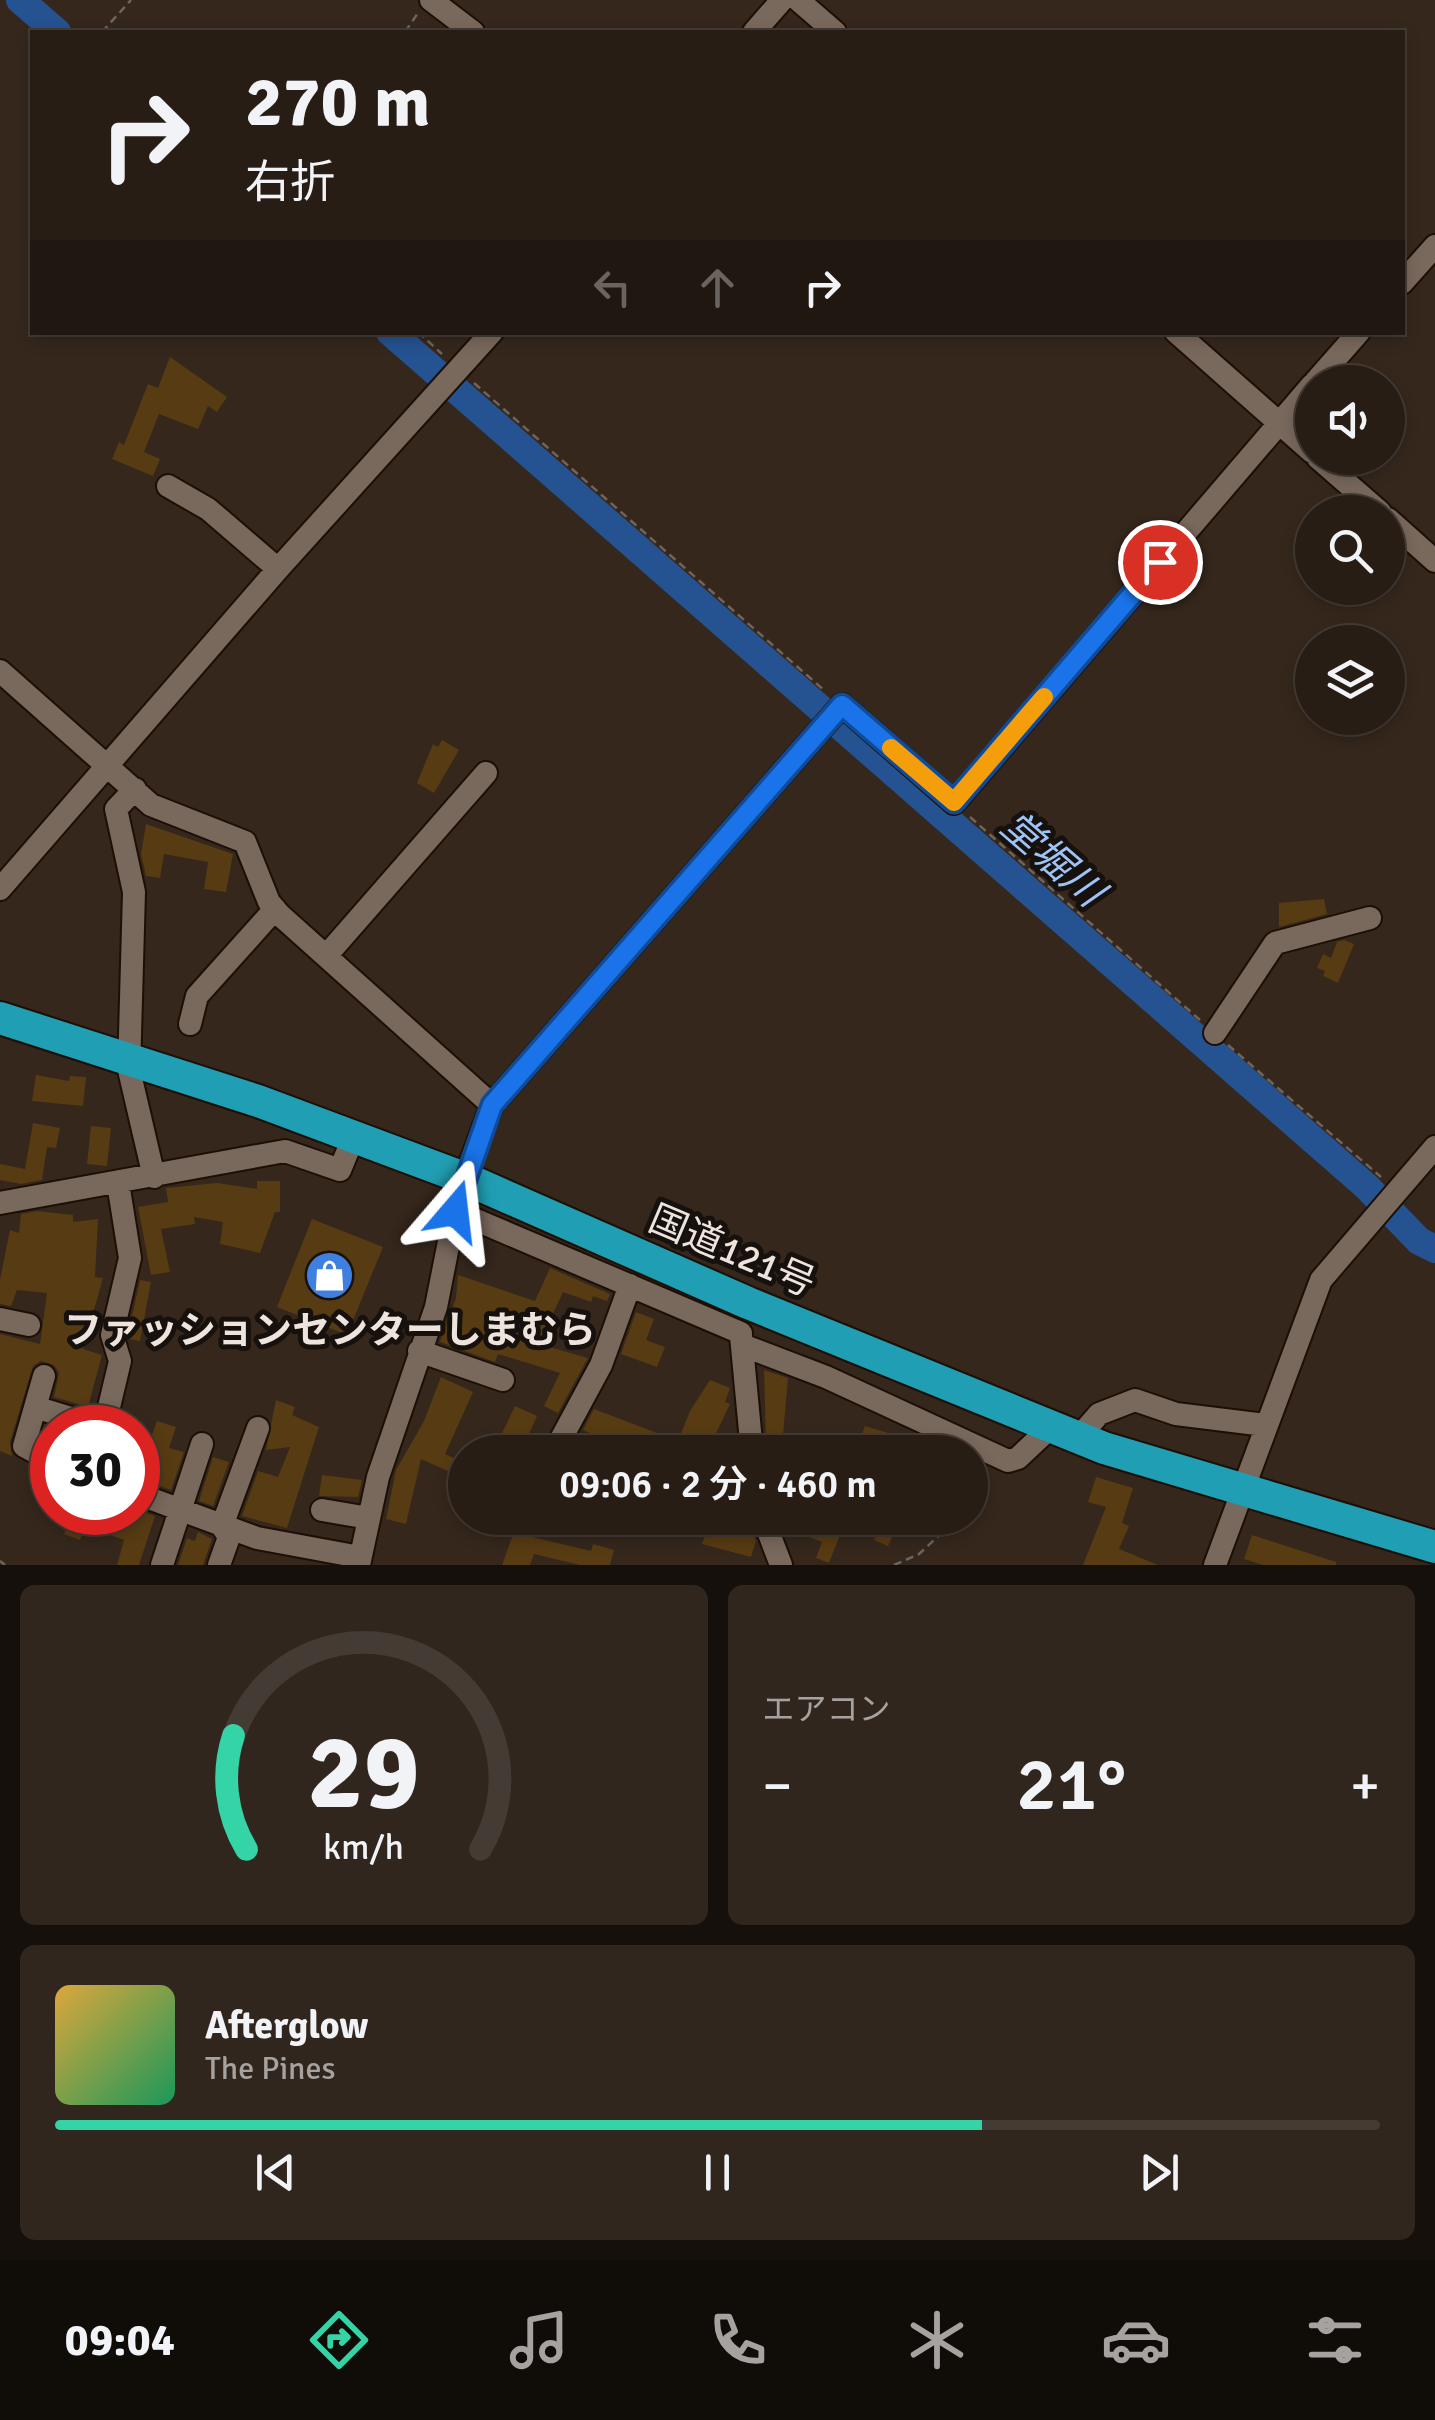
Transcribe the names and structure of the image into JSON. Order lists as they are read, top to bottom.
{
  "streets": {
    "highway": ["国道121号"]
  },
  "water": ["堂堀川"],
  "places": {
    "shop": ["ファッションセンターしまむら"]
  },
  "page": {
    "turn": ["270 m", "右折"],
    "limit": "30",
    "trip": "09:06 · 2 分 · 460 m",
    "tile": "エアコン",
    "heat": ["−", "21°", "+"],
    "song": ["Afterglow", "The Pines"],
    "tabs": "09:04",
    "gauge": ["29", "km/h"]
  }
}
